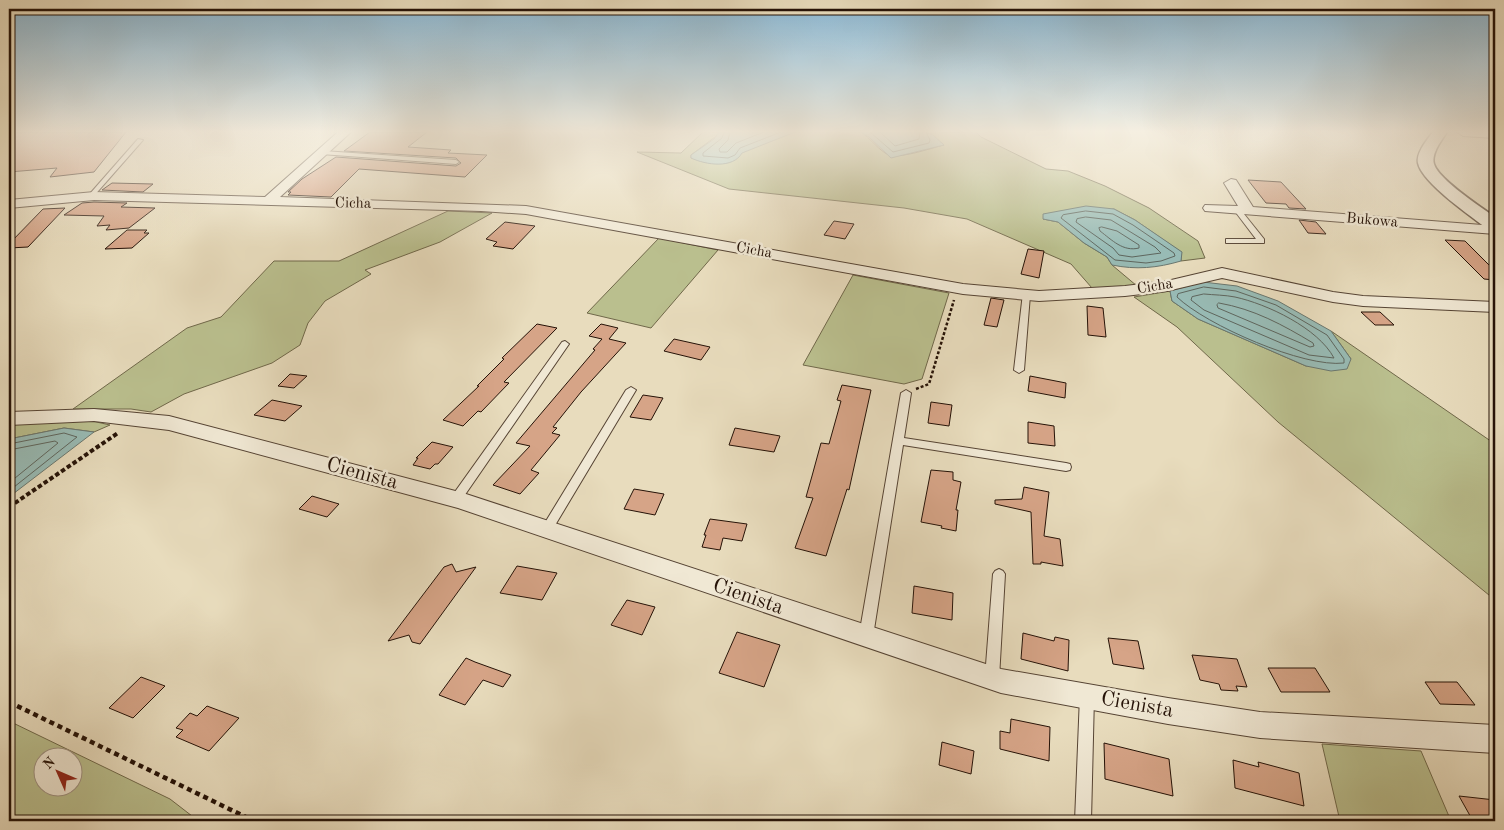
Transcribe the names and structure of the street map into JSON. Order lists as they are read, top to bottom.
{
  "streets": {
    "street": ["Cicha", "Bukowa", "Cienista"]
  },
  "north": "top left"
}
